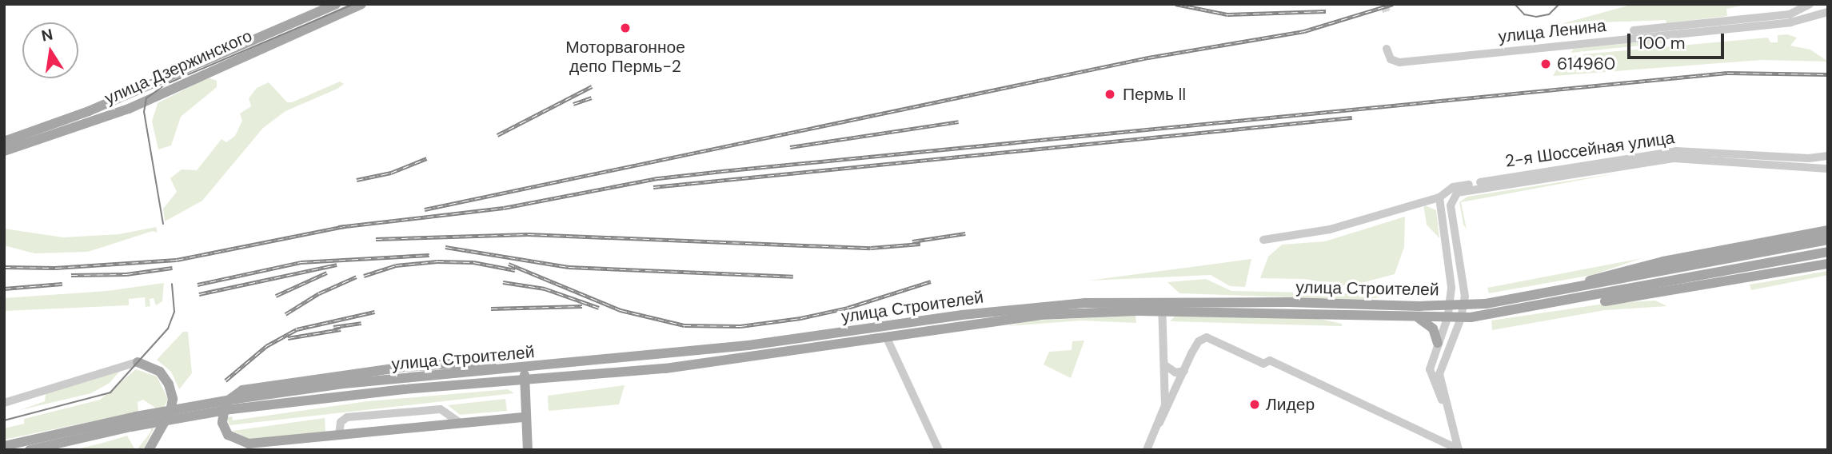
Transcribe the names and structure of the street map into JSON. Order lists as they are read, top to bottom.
{
  "streets": {
    "main road": ["улица Дзержинского", "улица Строителей"],
    "street": ["улица Ленина", "2-я Шоссейная улица"]
  },
  "places": [
    "Моторвагонное депо Пермь-2",
    "614960",
    "Пермь II",
    "Лидер"
  ],
  "scale_bar": "100 m",
  "north": "top"
}
